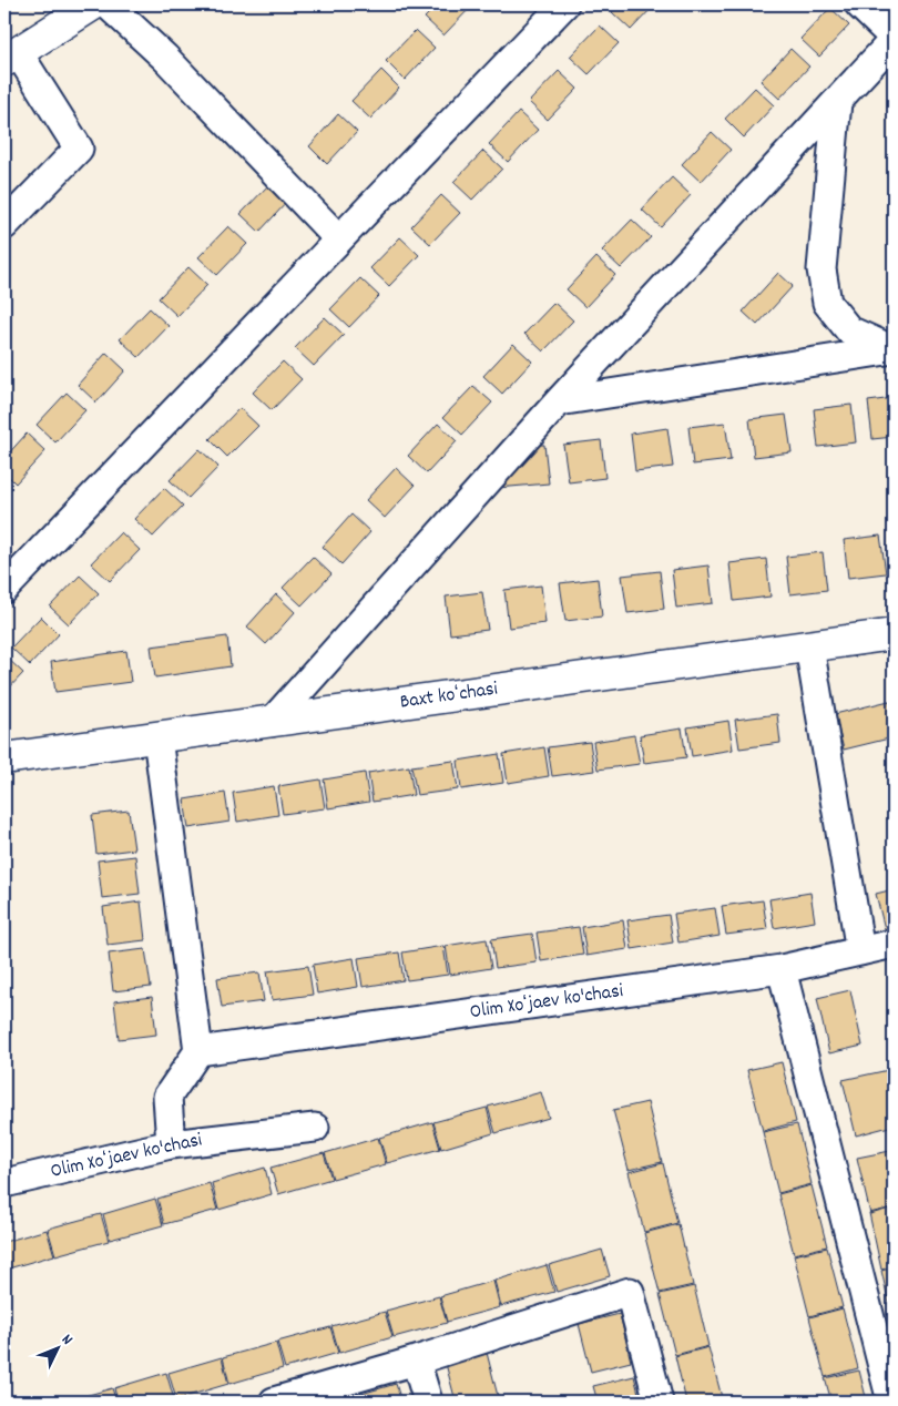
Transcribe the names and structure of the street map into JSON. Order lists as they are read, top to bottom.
{
  "streets": {
    "main road": ["Baxt koʻchasi"],
    "street": ["Olim Xoʻjaev ko'chasi"]
  },
  "north": "top right"
}
